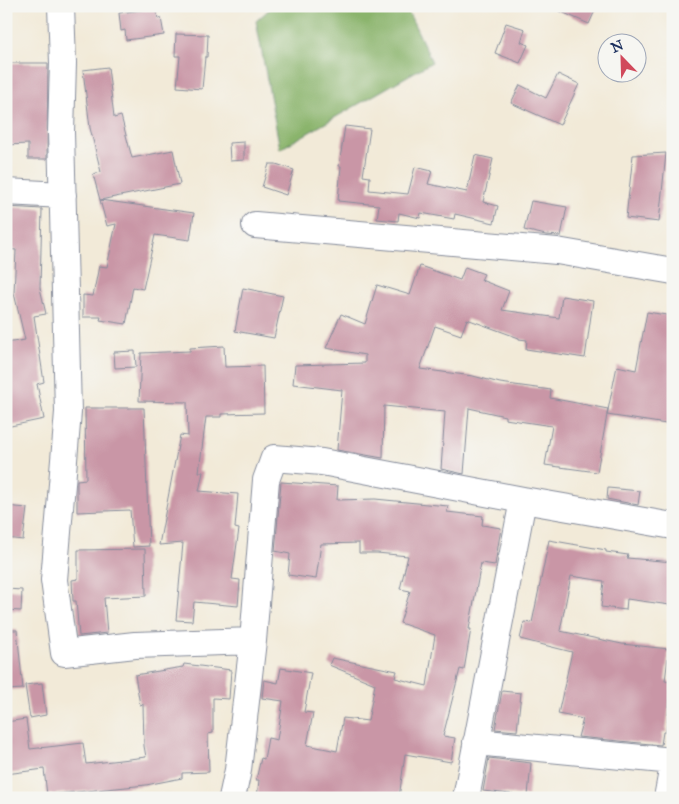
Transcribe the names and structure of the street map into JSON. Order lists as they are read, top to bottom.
{
  "north": "top left"
}
